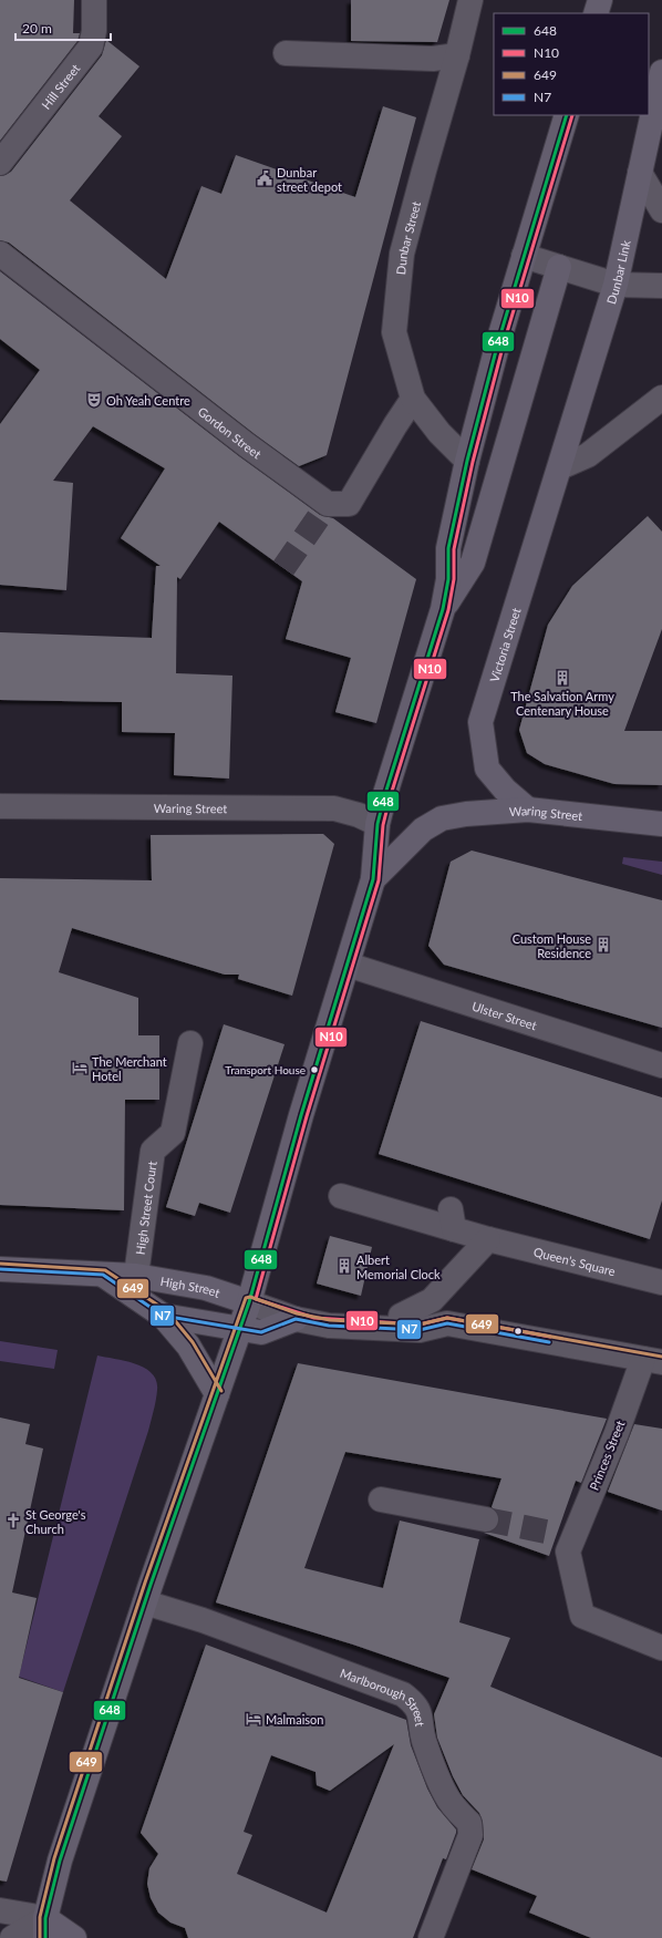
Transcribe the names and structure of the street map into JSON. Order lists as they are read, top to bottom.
{
  "streets": {
    "main road": [
      "Dunbar Link",
      "Victoria Street",
      "Waring Street",
      "High Street"
    ],
    "street": [
      "Hill Street",
      "Dunbar Street",
      "Gordon Street",
      "Ulster Street",
      "High Street Court",
      "Queen's Square",
      "Princes Street",
      "Marlborough Street"
    ]
  },
  "crossings": [
    ["Dunbar Street", "Gordon Street"],
    ["Dunbar Link", "Victoria Street"],
    ["Victoria Street", "Waring Street"],
    ["High Street Court", "High Street"]
  ],
  "places": {
    "public building": ["Dunbar street depot"],
    "theatre": ["Oh Yeah Centre"],
    "building": ["The Salvation Army Centenary House", "Custom House Residence", "Albert Memorial Clock"],
    "hotel": ["The Merchant Hotel", "Malmaison"],
    "other": ["Transport House"],
    "church": ["St George's Church"]
  },
  "lines": [
    "transit line 648",
    "transit line N10",
    "transit line 649",
    "transit line N7"
  ],
  "legend": [
    "648",
    "N10",
    "649",
    "N7"
  ],
  "scale_bar": "20 m"
}
